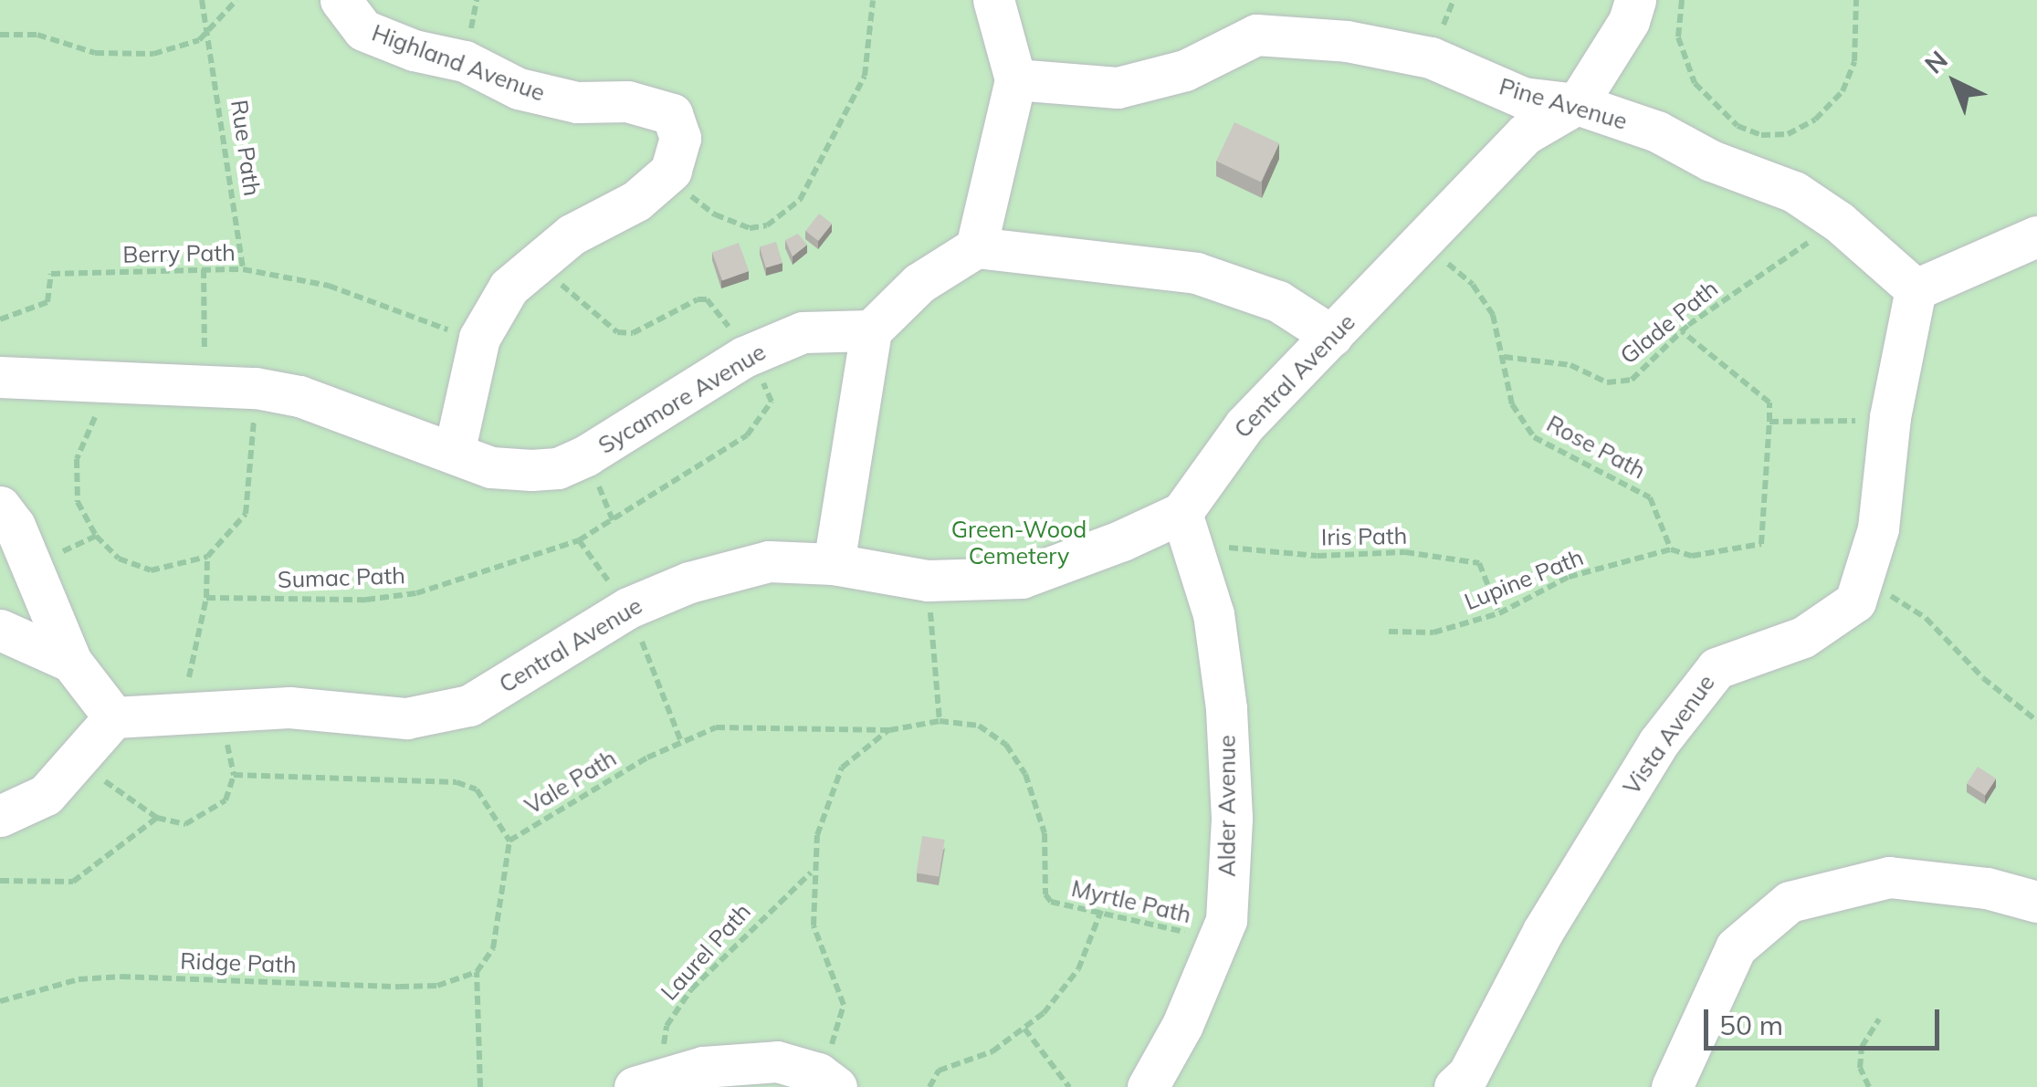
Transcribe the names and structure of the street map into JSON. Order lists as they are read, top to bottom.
{
  "streets": {
    "lane": [
      "Highland Avenue",
      "Pine Avenue",
      "Central Avenue",
      "Sycamore Avenue",
      "Vista Avenue",
      "Alder Avenue"
    ],
    "path": [
      "Rue Path",
      "Berry Path",
      "Glade Path",
      "Rose Path",
      "Iris Path",
      "Sumac Path",
      "Lupine Path",
      "Vale Path",
      "Myrtle Path",
      "Laurel Path",
      "Ridge Path"
    ]
  },
  "crossings": [
    ["Pine Avenue", "Glade Path"],
    ["Pine Avenue", "Central Avenue"],
    ["Pine Avenue", "Vista Avenue"],
    ["Rue Path", "Berry Path"],
    ["Glade Path", "Rose Path"],
    ["Central Avenue", "Rose Path"],
    ["Central Avenue", "Iris Path"],
    ["Central Avenue", "Alder Avenue"],
    ["Sycamore Avenue", "Sumac Path"],
    ["Rose Path", "Lupine Path"],
    ["Iris Path", "Lupine Path"],
    ["Iris Path", "Alder Avenue"],
    ["Vale Path", "Myrtle Path"],
    ["Alder Avenue", "Myrtle Path"]
  ],
  "parks": ["Green-Wood Cemetery"],
  "scale_bar": "50 m",
  "north": "top left"
}
